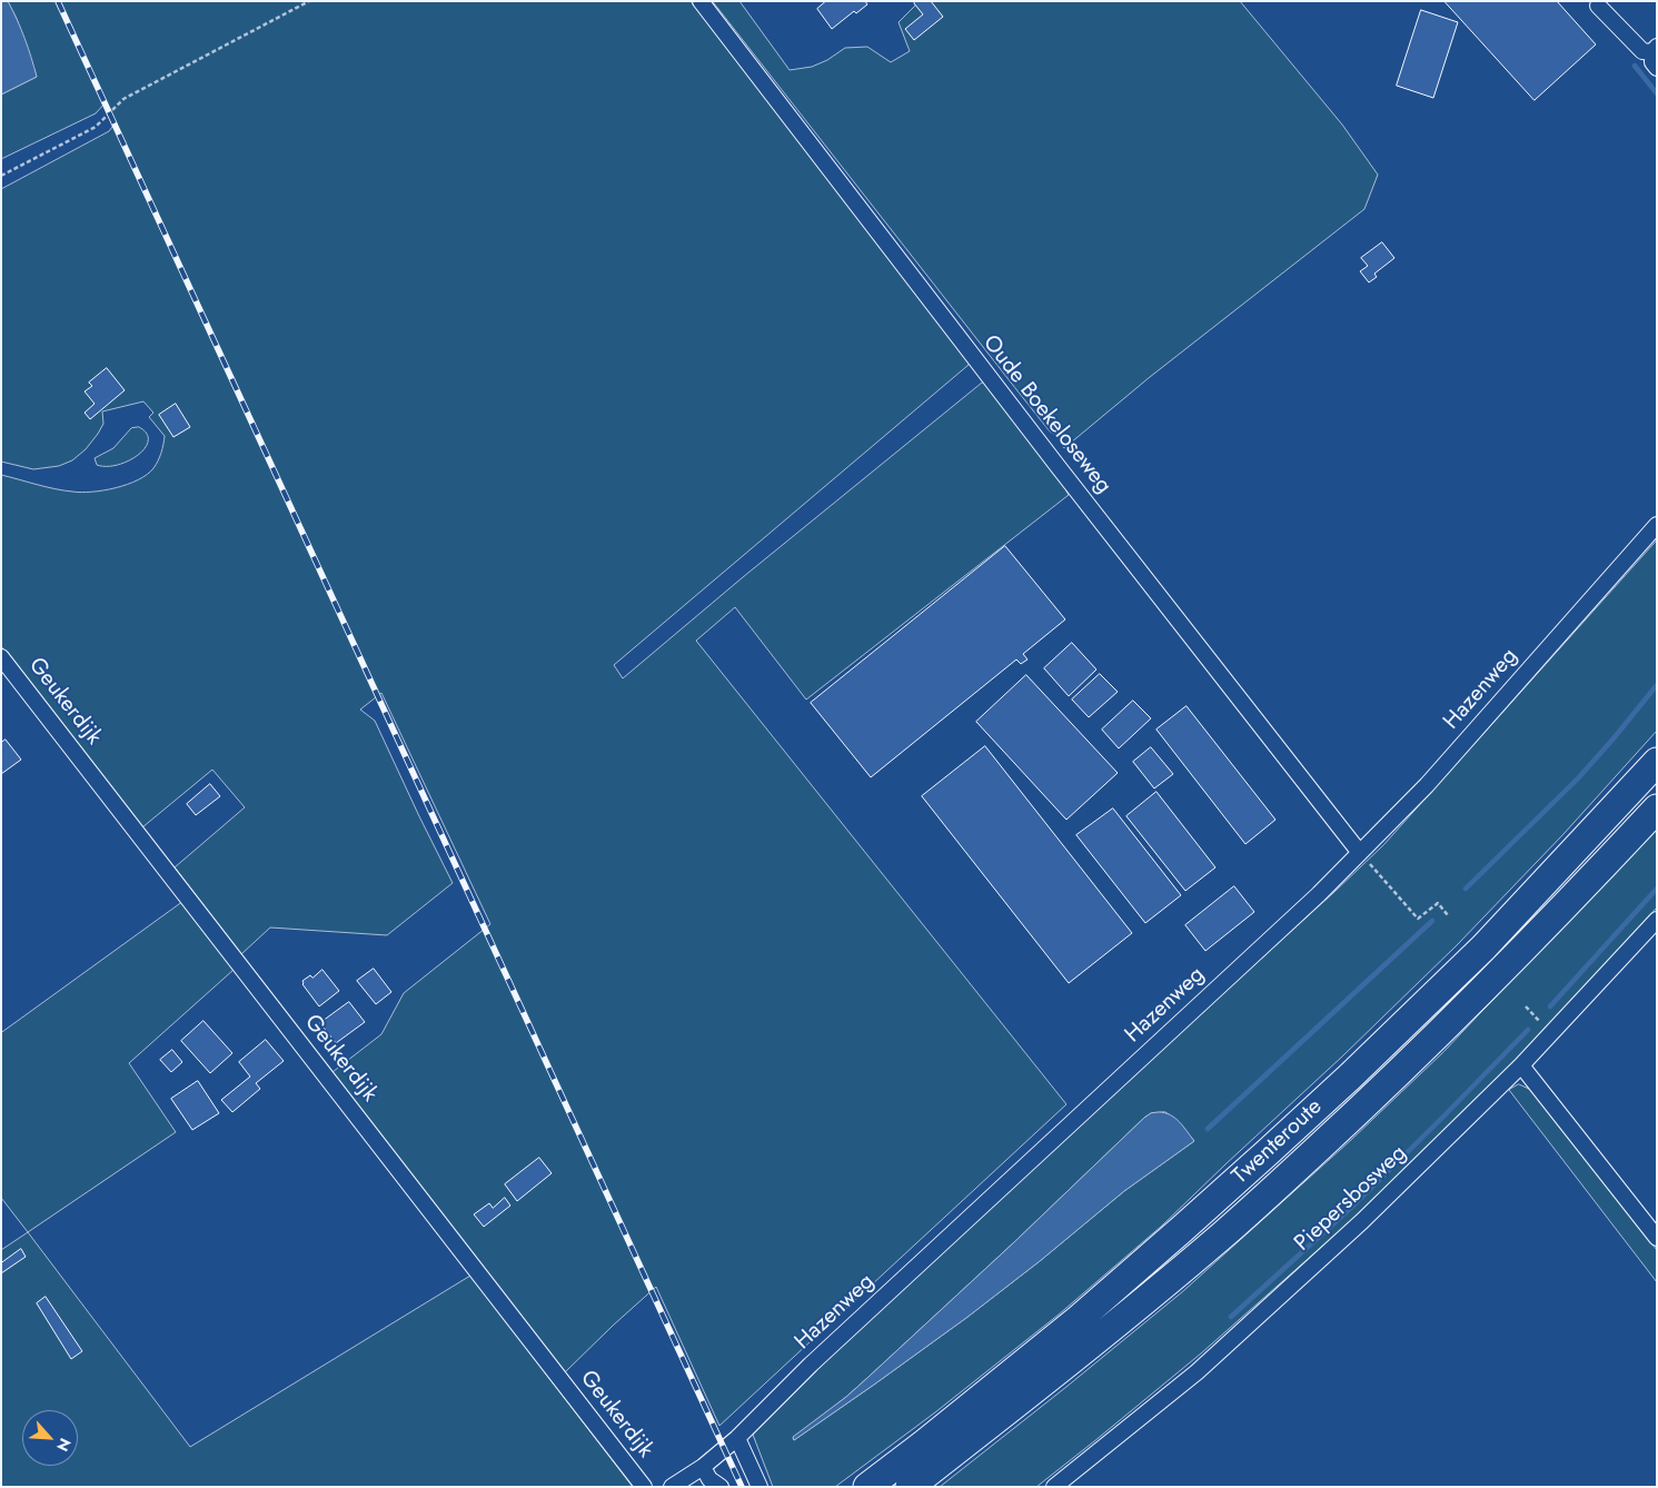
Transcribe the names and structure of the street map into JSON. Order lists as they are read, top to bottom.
{
  "streets": {
    "highway": ["Twenteroute"],
    "street": [
      "Oude Boekeloseweg",
      "Hazenweg",
      "Geukerdijk",
      "Piepersbosweg"
    ]
  },
  "crossings": [
    ["Oude Boekeloseweg", "Hazenweg"]
  ],
  "north": "bottom right"
}
